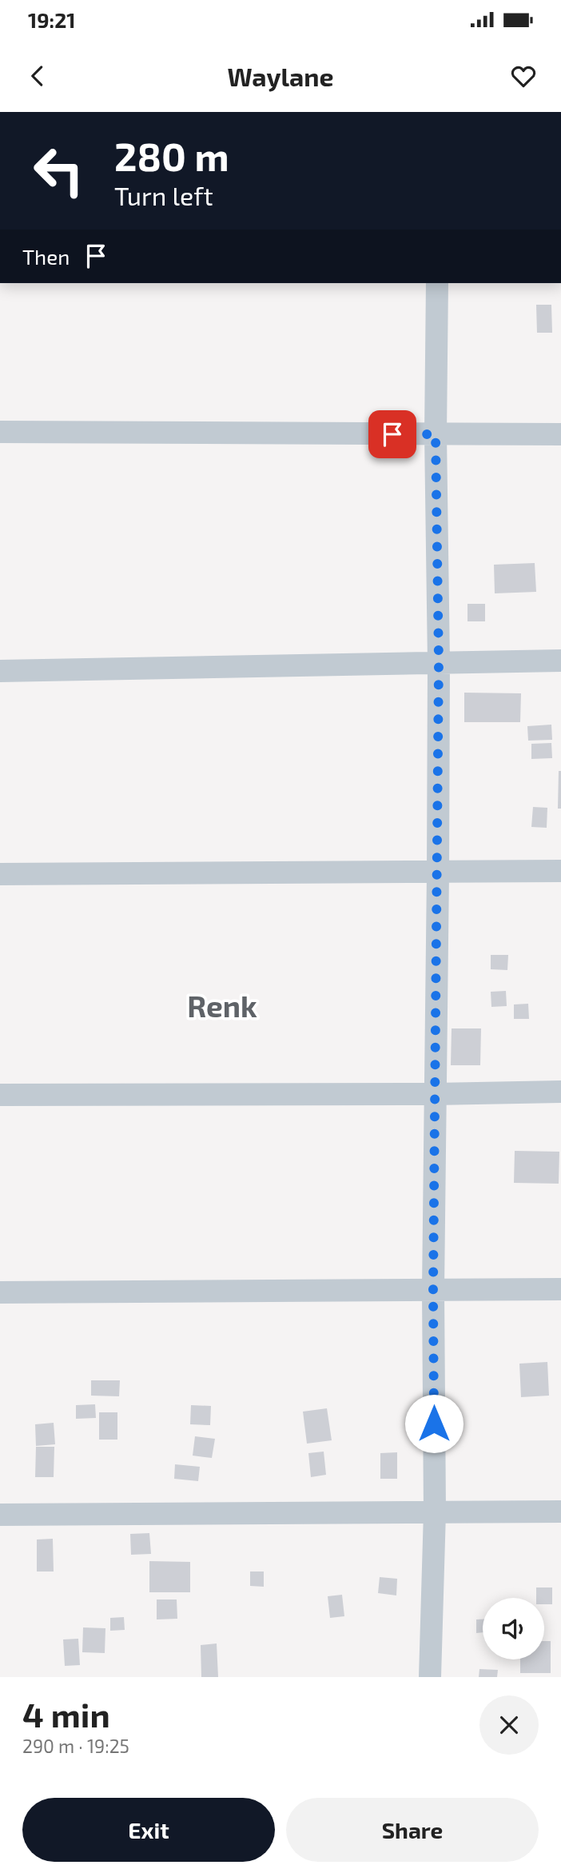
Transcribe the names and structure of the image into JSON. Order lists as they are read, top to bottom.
{
  "districts": ["Renk"],
  "page": {
    "status": "19:21",
    "header": "Waylane",
    "turn": ["280 m", "Turn left"],
    "then": "Then",
    "heading": ["4 min", "290 m · 19:25"],
    "buttons": ["Exit", "Share"]
  }
}
